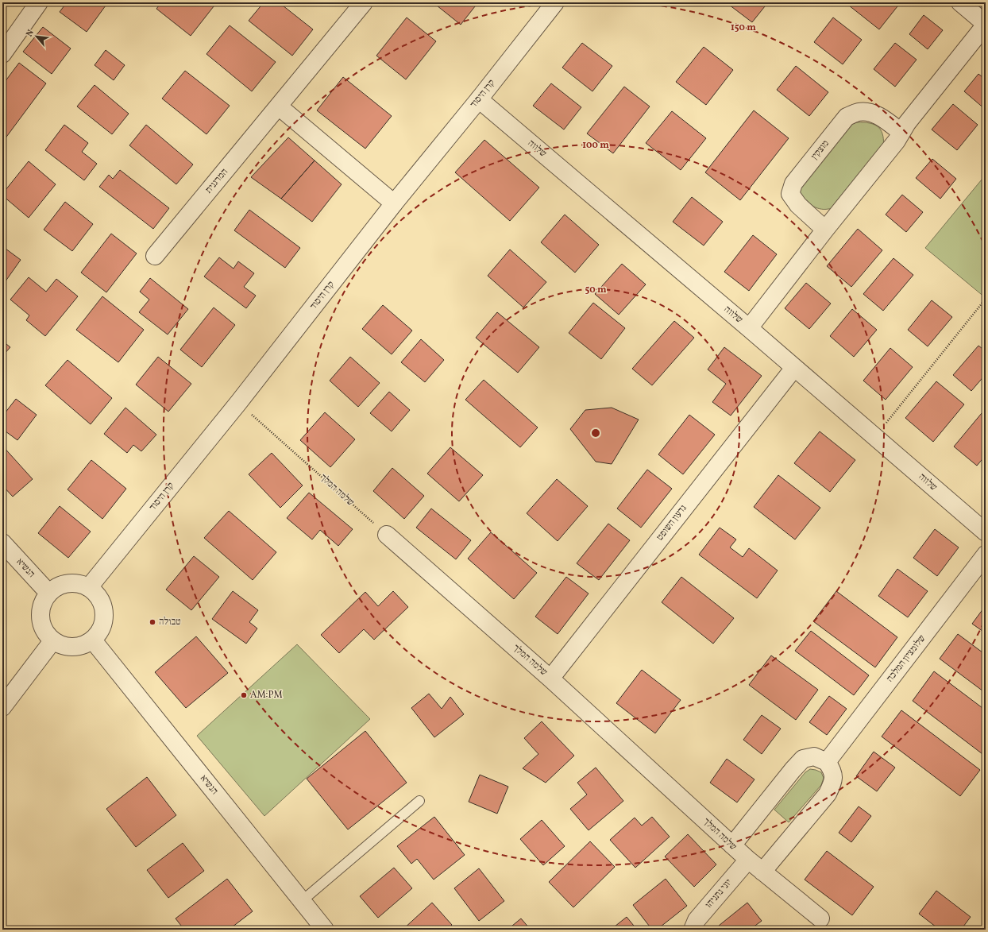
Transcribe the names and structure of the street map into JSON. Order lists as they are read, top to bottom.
{
  "streets": {
    "street": [
      "קרן היסוד",
      "שלווה",
      "מוצקין",
      "המרגנית",
      "שלמה המלך",
      "גדעון השופט",
      "הנשיא",
      "שלומציון המלכה",
      "יוני נתניהו"
    ]
  },
  "crossings": [
    ["קרן היסוד", "שלווה"],
    ["קרן היסוד", "שלמה המלך"],
    ["קרן היסוד", "הנשיא"],
    ["שלווה", "גדעון השופט"],
    ["שלמה המלך", "גדעון השופט"],
    ["שלמה המלך", "יוני נתניהו"]
  ],
  "places": ["טבולה", "AM:PM"],
  "north": "top left",
  "rings": ["150 m", "100 m", "50 m"]
}
